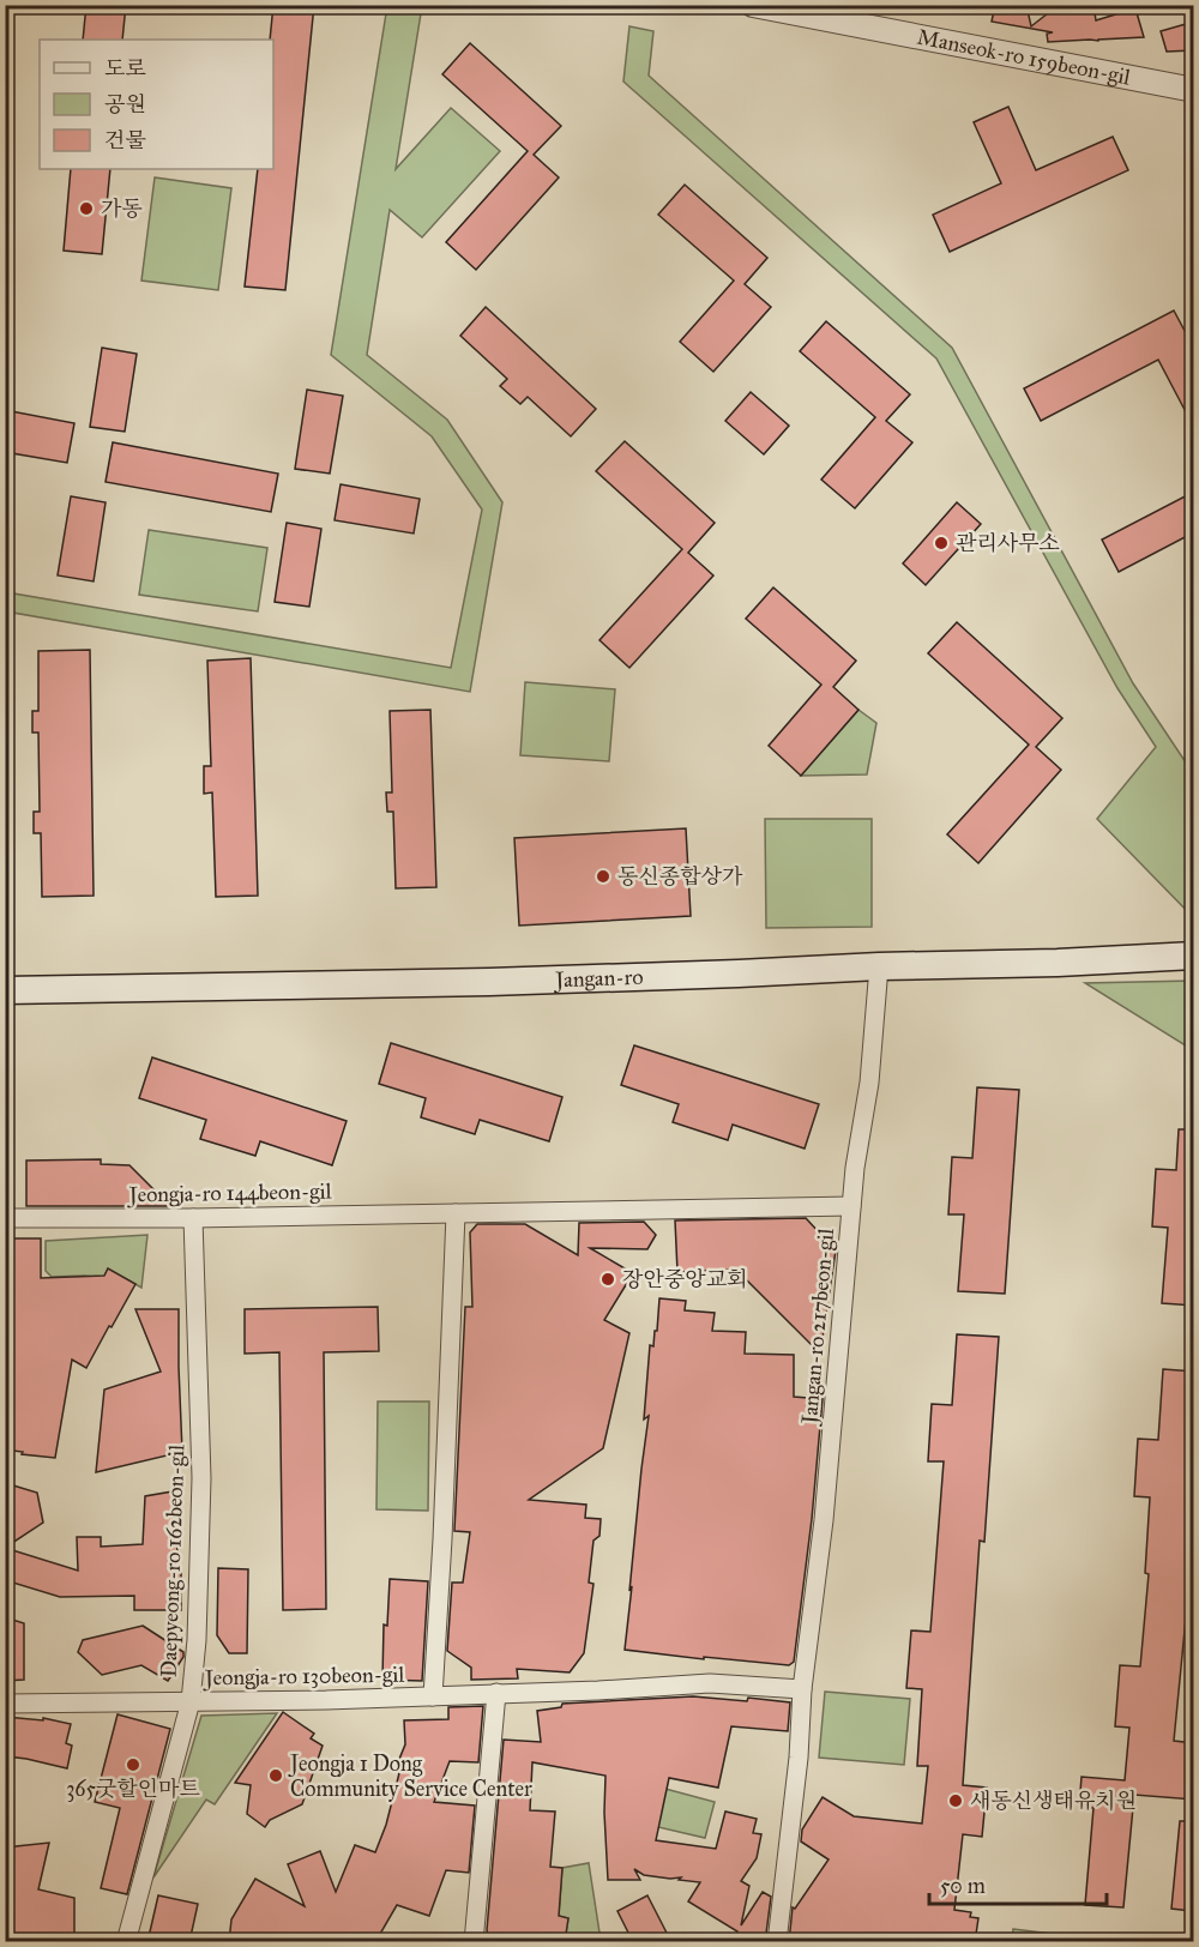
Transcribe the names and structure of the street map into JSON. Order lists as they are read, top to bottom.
{
  "streets": {
    "main road": ["Jangan-ro"],
    "street": [
      "Manseok-ro 159beon-gil",
      "Jeongja-ro 144beon-gil",
      "Jangan-ro 217beon-gil",
      "Daepyeong-ro 162beon-gil",
      "Jeongja-ro 130beon-gil"
    ]
  },
  "crossings": [
    ["Jangan-ro", "Jangan-ro 217beon-gil"],
    ["Jeongja-ro 144beon-gil", "Jangan-ro 217beon-gil"],
    ["Jeongja-ro 144beon-gil", "Daepyeong-ro 162beon-gil"],
    ["Jeongja-ro 144beon-gil", "Jeongja-ro 130beon-gil"],
    ["Jangan-ro 217beon-gil", "Jeongja-ro 130beon-gil"],
    ["Daepyeong-ro 162beon-gil", "Jeongja-ro 130beon-gil"]
  ],
  "places": [
    "가동",
    "관리사무소",
    "동신종합상가",
    "장안중앙교회",
    "365굿할인마트",
    "Jeongja 1 Dong Community Service Center",
    "새동신생태유치원"
  ],
  "legend": ["도로", "공원", "건물"],
  "scale_bar": "50 m"
}
